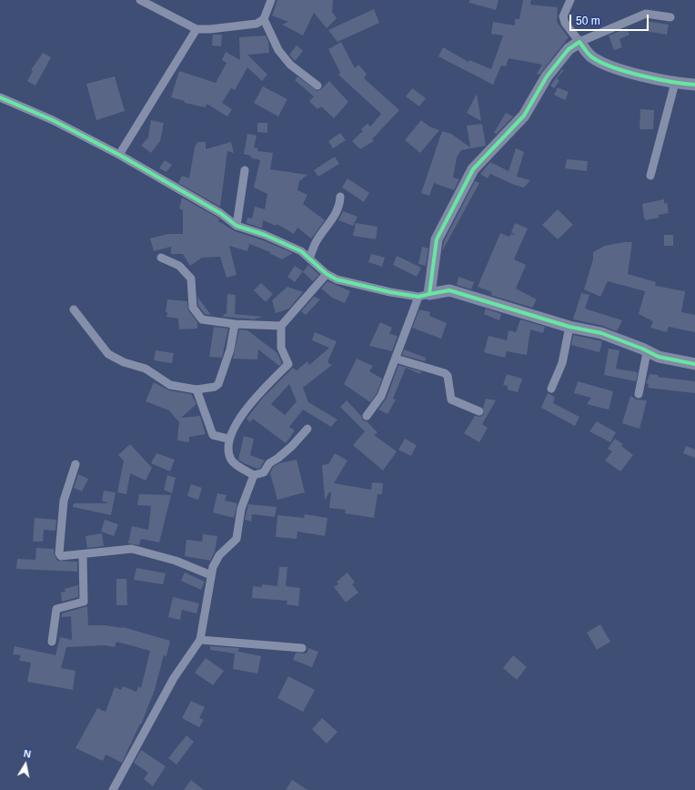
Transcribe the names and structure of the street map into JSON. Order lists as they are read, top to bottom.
{
  "scale_bar": "50 m",
  "north": "top"
}
